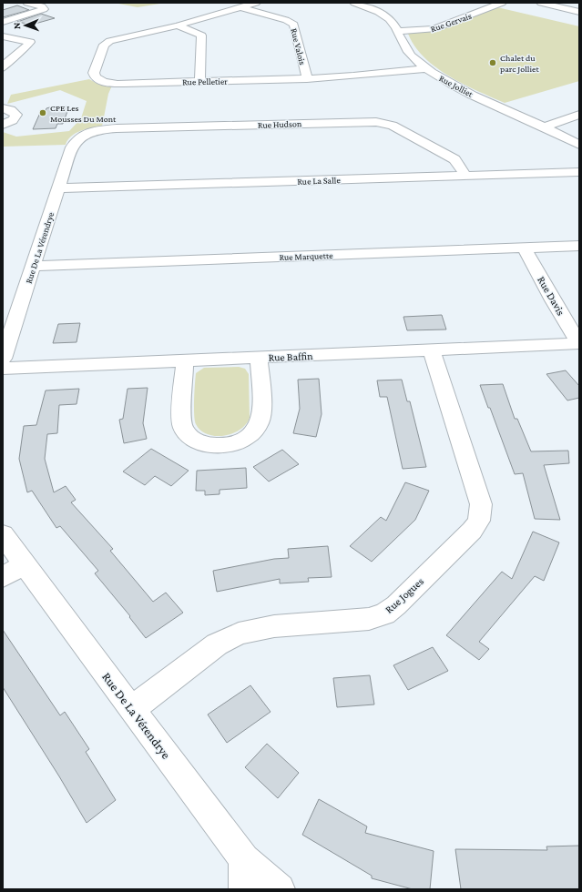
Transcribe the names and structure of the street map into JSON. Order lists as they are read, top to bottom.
{
  "streets": {
    "street": [
      "Rue Gervais",
      "Rue Valois",
      "Rue Pelletier",
      "Rue Jolliet",
      "Rue Hudson",
      "Rue La Salle",
      "Rue De La Vérendrye",
      "Rue Marquette",
      "Rue Davis",
      "Rue Baffin",
      "Rue Jogues"
    ]
  },
  "crossings": [
    ["Rue Gervais", "Rue Jolliet"],
    ["Rue Valois", "Rue Pelletier"],
    ["Rue Pelletier", "Rue Jolliet"],
    ["Rue Hudson", "Rue La Salle"],
    ["Rue Hudson", "Rue De La Vérendrye"],
    ["Rue La Salle", "Rue De La Vérendrye"],
    ["Rue De La Vérendrye", "Rue Marquette"],
    ["Rue De La Vérendrye", "Rue Jogues"],
    ["Rue Marquette", "Rue Davis"],
    ["Rue Davis", "Rue Baffin"],
    ["Rue Baffin", "Rue Jogues"]
  ],
  "places": ["Chalet du parc Jolliet", "CPE Les Mousses Du Mont"],
  "north": "left"
}
